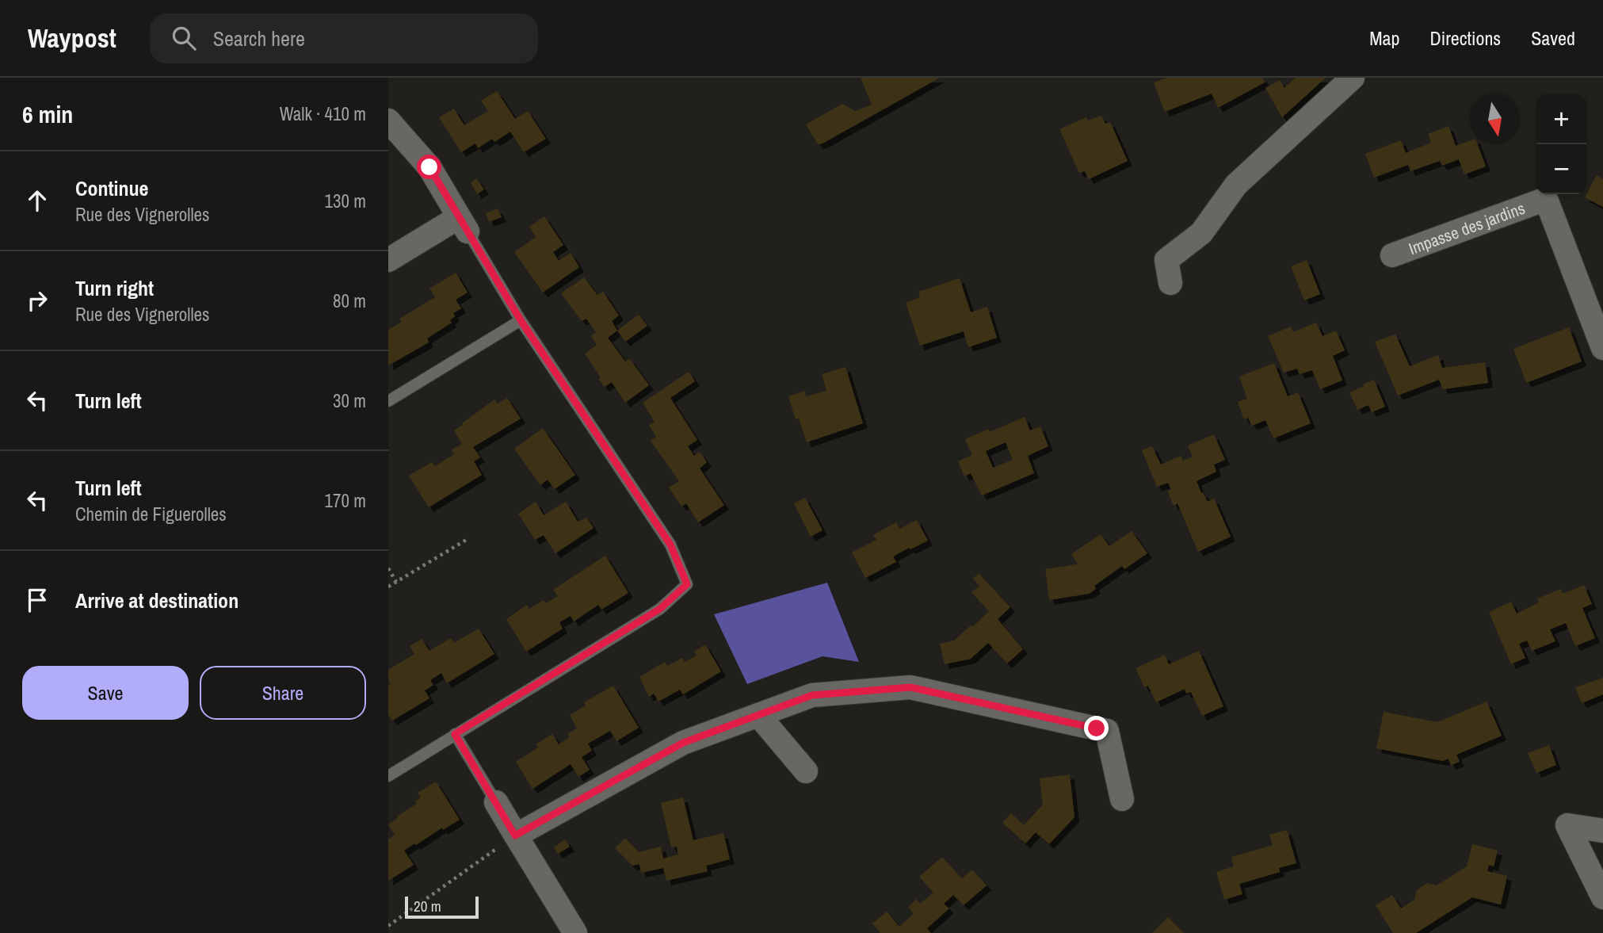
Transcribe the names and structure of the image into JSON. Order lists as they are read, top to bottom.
{
  "streets": {
    "street": ["Impasse des jardins"]
  },
  "scale_bar": "20 m",
  "north": "bottom",
  "page": {
    "header": "Waypost",
    "search": "Search here",
    "nav": ["Map", "Directions", "Saved"],
    "heading": ["6 min", "Walk · 410 m"],
    "map_buttons": ["+", "−"],
    "list": [
      ["Continue", "Rue des Vignerolles", "130 m"],
      ["Turn right", "Rue des Vignerolles", "80 m"],
      ["Turn left", "30 m"],
      ["Turn left", "Chemin de Figuerolles", "170 m"],
      "Arrive at destination"
    ],
    "buttons": ["Save", "Share"],
    "scale": "20 m"
  }
}
